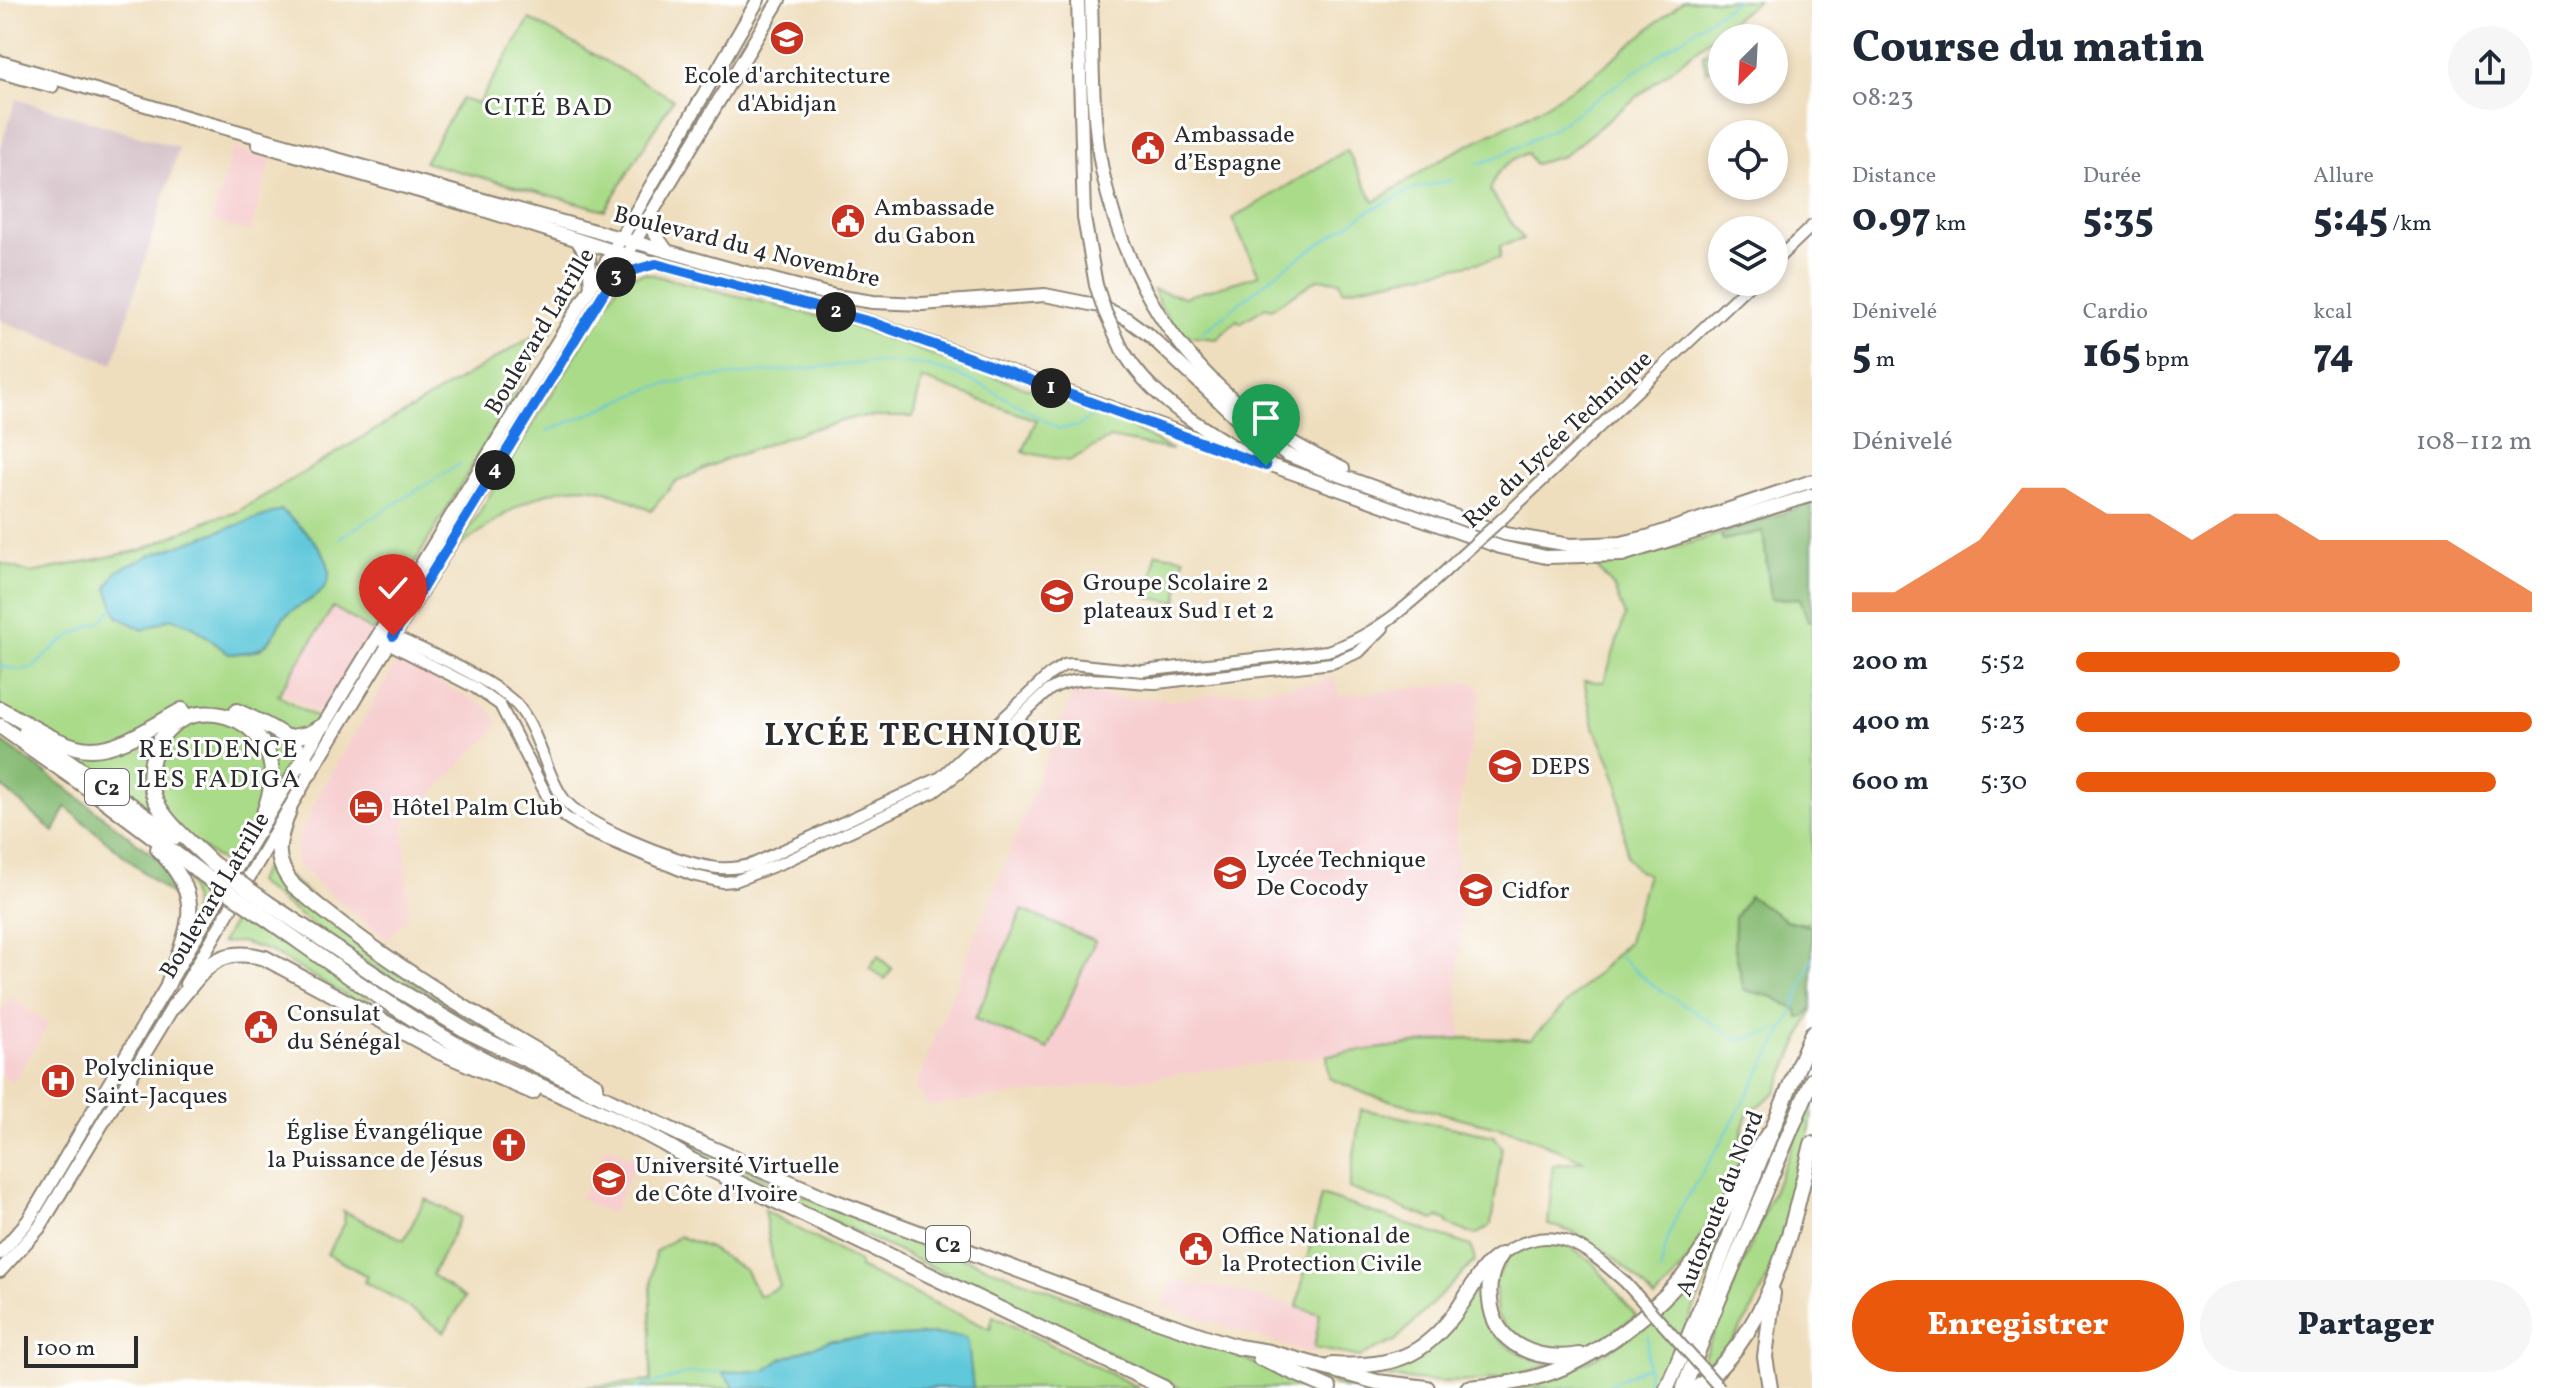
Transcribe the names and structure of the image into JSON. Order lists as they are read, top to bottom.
{
  "streets": {
    "highway": ["C2", "Autoroute du Nord"],
    "main road": ["Boulevard du 4 Novembre", "Boulevard Latrille"],
    "street": ["Rue du Lycée Technique"]
  },
  "crossings": [
    ["Boulevard du 4 Novembre", "Boulevard Latrille"],
    ["Boulevard Latrille", "Rue du Lycée Technique"],
    ["Boulevard Latrille", "C2"]
  ],
  "districts": ["CITÉ BAD", "LYCÉE TECHNIQUE", "RESIDENCE LES FADIGA"],
  "places": {
    "school or university": [
      "Ecole d'architecture d'Abidjan",
      "Groupe Scolaire 2 plateaux Sud 1 et 2",
      "DEPS",
      "Lycée Technique De Cocody",
      "Cidfor",
      "Université Virtuelle de Côte d'Ivoire"
    ],
    "public building": [
      "Ambassade d’Espagne",
      "Ambassade du Gabon",
      "Consulat du Sénégal",
      "Office National de la Protection Civile"
    ],
    "hotel": ["Hôtel Palm Club"],
    "hospital": ["Polyclinique Saint-Jacques"],
    "church": ["Église Évangélique la Puissance de Jésus"]
  },
  "scale_bar": "100 m",
  "north": "bottom left",
  "page": {
    "heading": ["Course du matin", "08:23"],
    "stats": [
      ["Distance", "0.97 km"],
      ["Durée", "5:35"],
      ["Allure", "5:45 /km"],
      ["Dénivelé", "5 m"],
      ["Cardio", "165 bpm"],
      ["kcal", "74"]
    ],
    "pins": [
      "3",
      "2",
      "1",
      "4"
    ],
    "chart": ["Dénivelé", "108–112 m"],
    "list": [
      {
        "name": "200 m",
        "note": "5:52"
      },
      {
        "name": "400 m",
        "note": "5:23"
      },
      {
        "name": "600 m",
        "note": "5:30"
      }
    ],
    "buttons": ["Enregistrer", "Partager"],
    "scale": "100 m"
  }
}
